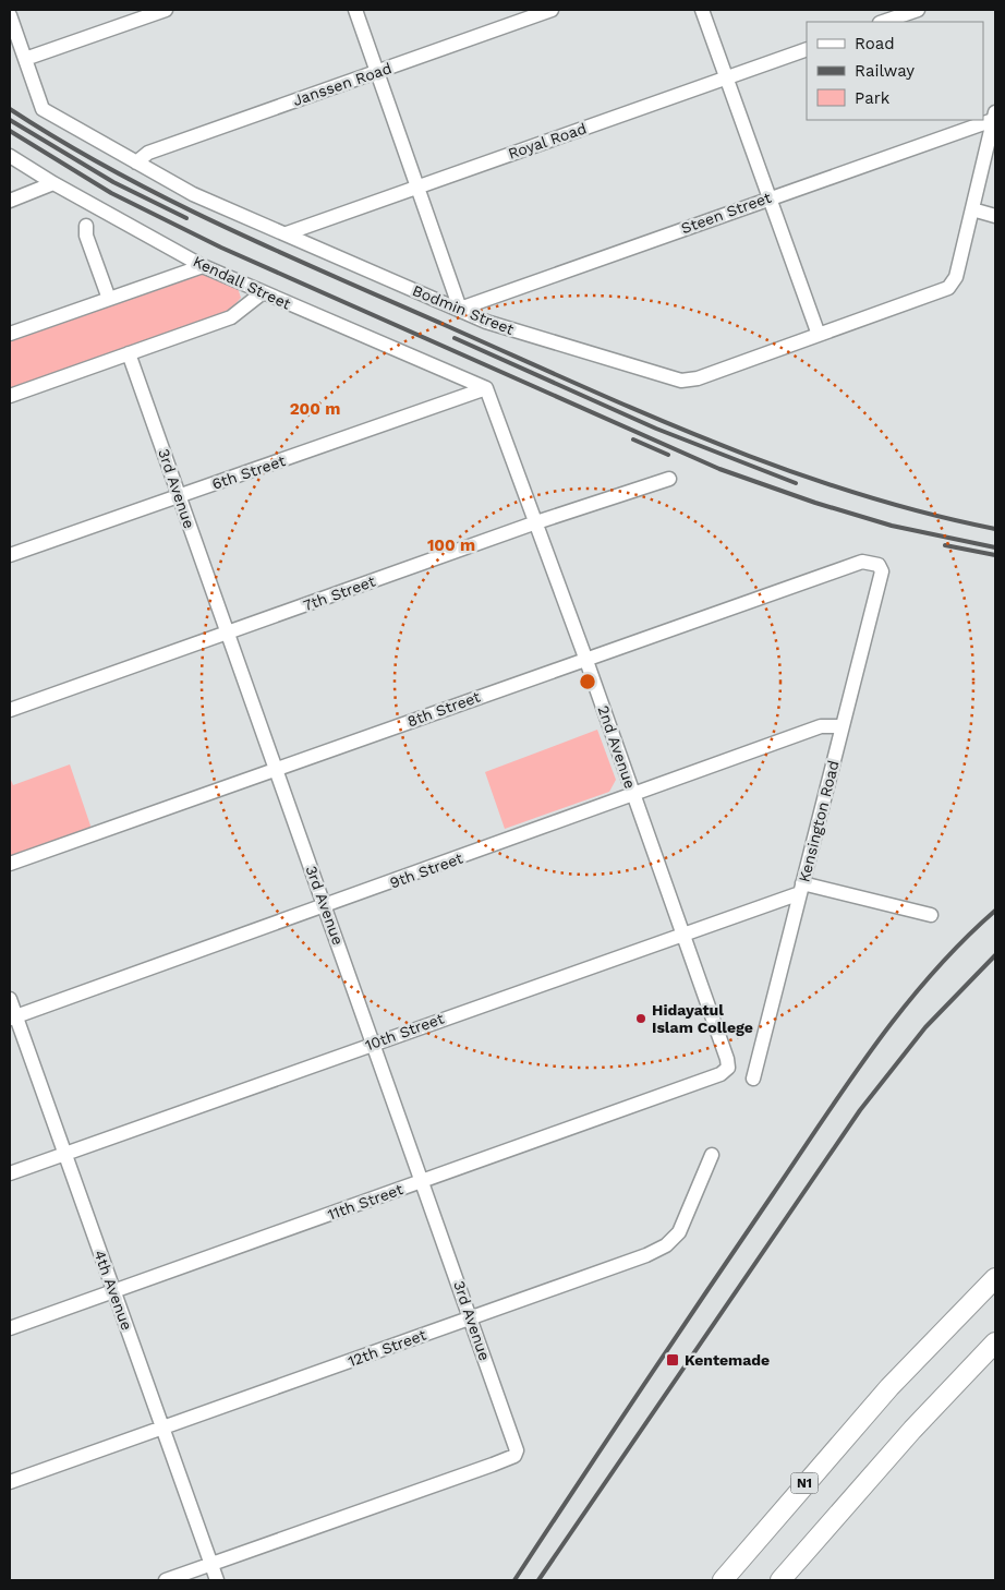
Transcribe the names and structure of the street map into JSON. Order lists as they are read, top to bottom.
{
  "streets": {
    "highway": ["N1"],
    "street": [
      "Janssen Road",
      "Royal Road",
      "Steen Street",
      "Kendall Street",
      "Bodmin Street",
      "6th Street",
      "3rd Avenue",
      "7th Street",
      "8th Street",
      "2nd Avenue",
      "Kensington Road",
      "9th Street",
      "10th Street",
      "11th Street",
      "4th Avenue",
      "12th Street"
    ]
  },
  "crossings": [
    ["Janssen Road", "Bodmin Street"],
    ["Royal Road", "Bodmin Street"],
    ["Steen Street", "Bodmin Street"],
    ["Kendall Street", "6th Street"],
    ["Kendall Street", "2nd Avenue"],
    ["6th Street", "3rd Avenue"],
    ["6th Street", "2nd Avenue"],
    ["3rd Avenue", "7th Street"],
    ["3rd Avenue", "8th Street"],
    ["3rd Avenue", "9th Street"],
    ["3rd Avenue", "10th Street"],
    ["3rd Avenue", "11th Street"],
    ["3rd Avenue", "4th Avenue"],
    ["3rd Avenue", "12th Street"],
    ["7th Street", "2nd Avenue"],
    ["8th Street", "2nd Avenue"],
    ["8th Street", "Kensington Road"],
    ["2nd Avenue", "9th Street"],
    ["2nd Avenue", "10th Street"],
    ["2nd Avenue", "11th Street"],
    ["Kensington Road", "9th Street"],
    ["Kensington Road", "10th Street"],
    ["9th Street", "4th Avenue"],
    ["10th Street", "4th Avenue"],
    ["11th Street", "4th Avenue"],
    ["4th Avenue", "12th Street"]
  ],
  "places": {
    "other": ["Hidayatul Islam College"],
    "transit": ["Kentemade"]
  },
  "legend": ["Road", "Railway", "Park"],
  "rings": ["200 m", "100 m"]
}
